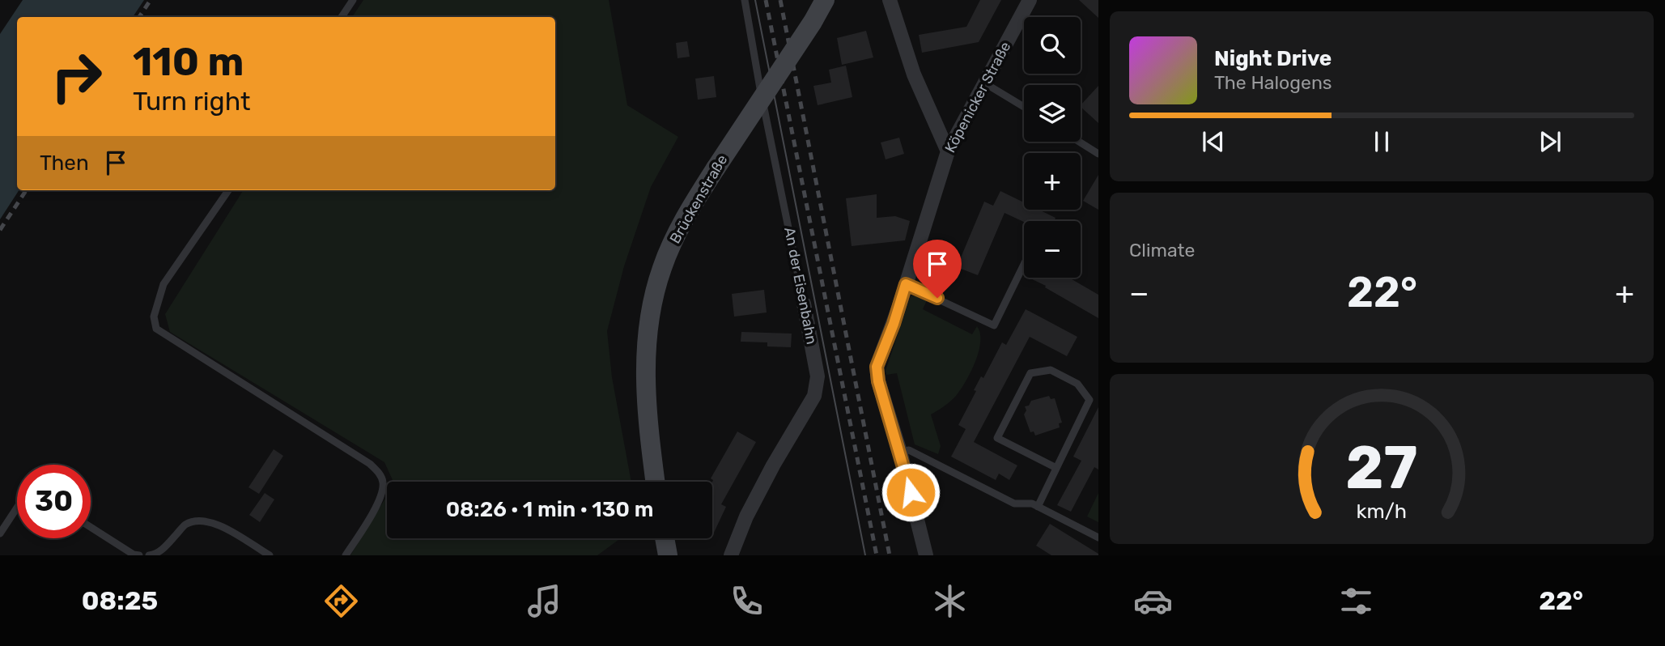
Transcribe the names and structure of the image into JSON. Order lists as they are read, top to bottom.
{
  "streets": {
    "main road": ["Brückenstraße"],
    "street": ["Köpenicker Straße", "An der Eisenbahn"]
  },
  "page": {
    "map_buttons": ["+", "−"],
    "turn": ["110 m", "Turn right"],
    "song": ["Night Drive", "The Halogens"],
    "then": "Then",
    "tile": "Climate",
    "heat": ["−", "22°", "+"],
    "limit": "30",
    "trip": "08:26 · 1 min · 130 m",
    "tabs": ["08:25", "22°"],
    "gauge": ["27", "km/h"]
  }
}
